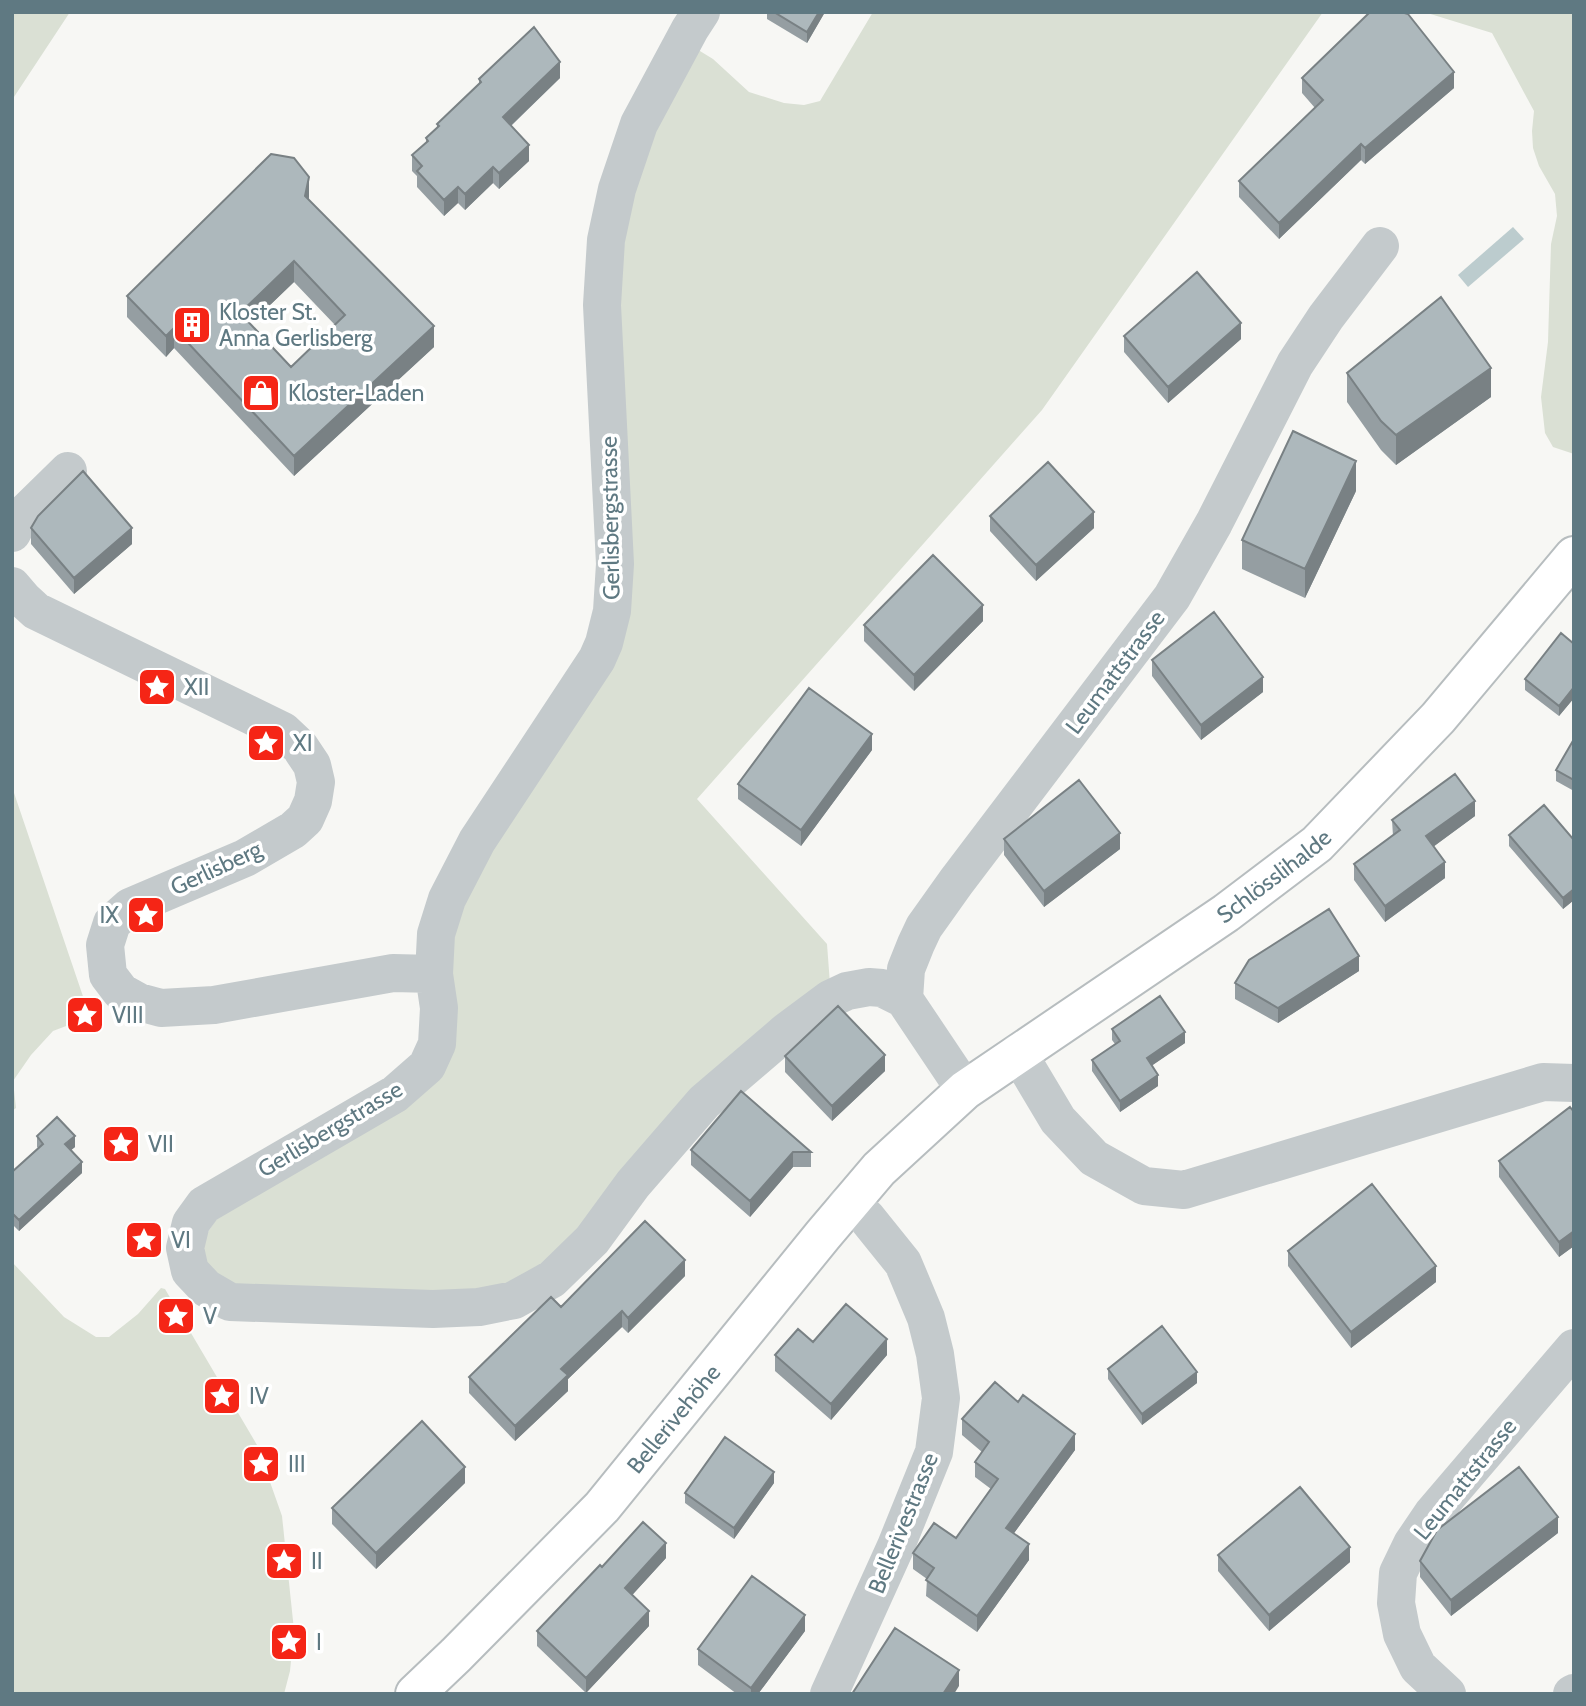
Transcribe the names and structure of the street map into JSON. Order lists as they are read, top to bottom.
{
  "streets": {
    "main road": ["Schlösslihalde", "Bellerivehöhe"],
    "street": [
      "Gerlisbergstrasse",
      "Leumattstrasse",
      "Gerlisberg",
      "Bellerivestrasse"
    ]
  },
  "crossings": [
    ["Gerlisbergstrasse", "Leumattstrasse"],
    ["Gerlisbergstrasse", "Gerlisberg"],
    ["Schlösslihalde", "Bellerivehöhe"],
    ["Bellerivehöhe", "Bellerivestrasse"]
  ],
  "places": {
    "building": ["Kloster St. Anna Gerlisberg"],
    "shop": ["Kloster-Laden"],
    "place": [
      "XII",
      "XI",
      "IX",
      "VIII",
      "VII",
      "VI",
      "V",
      "IV",
      "III",
      "II",
      "I"
    ]
  }
}
